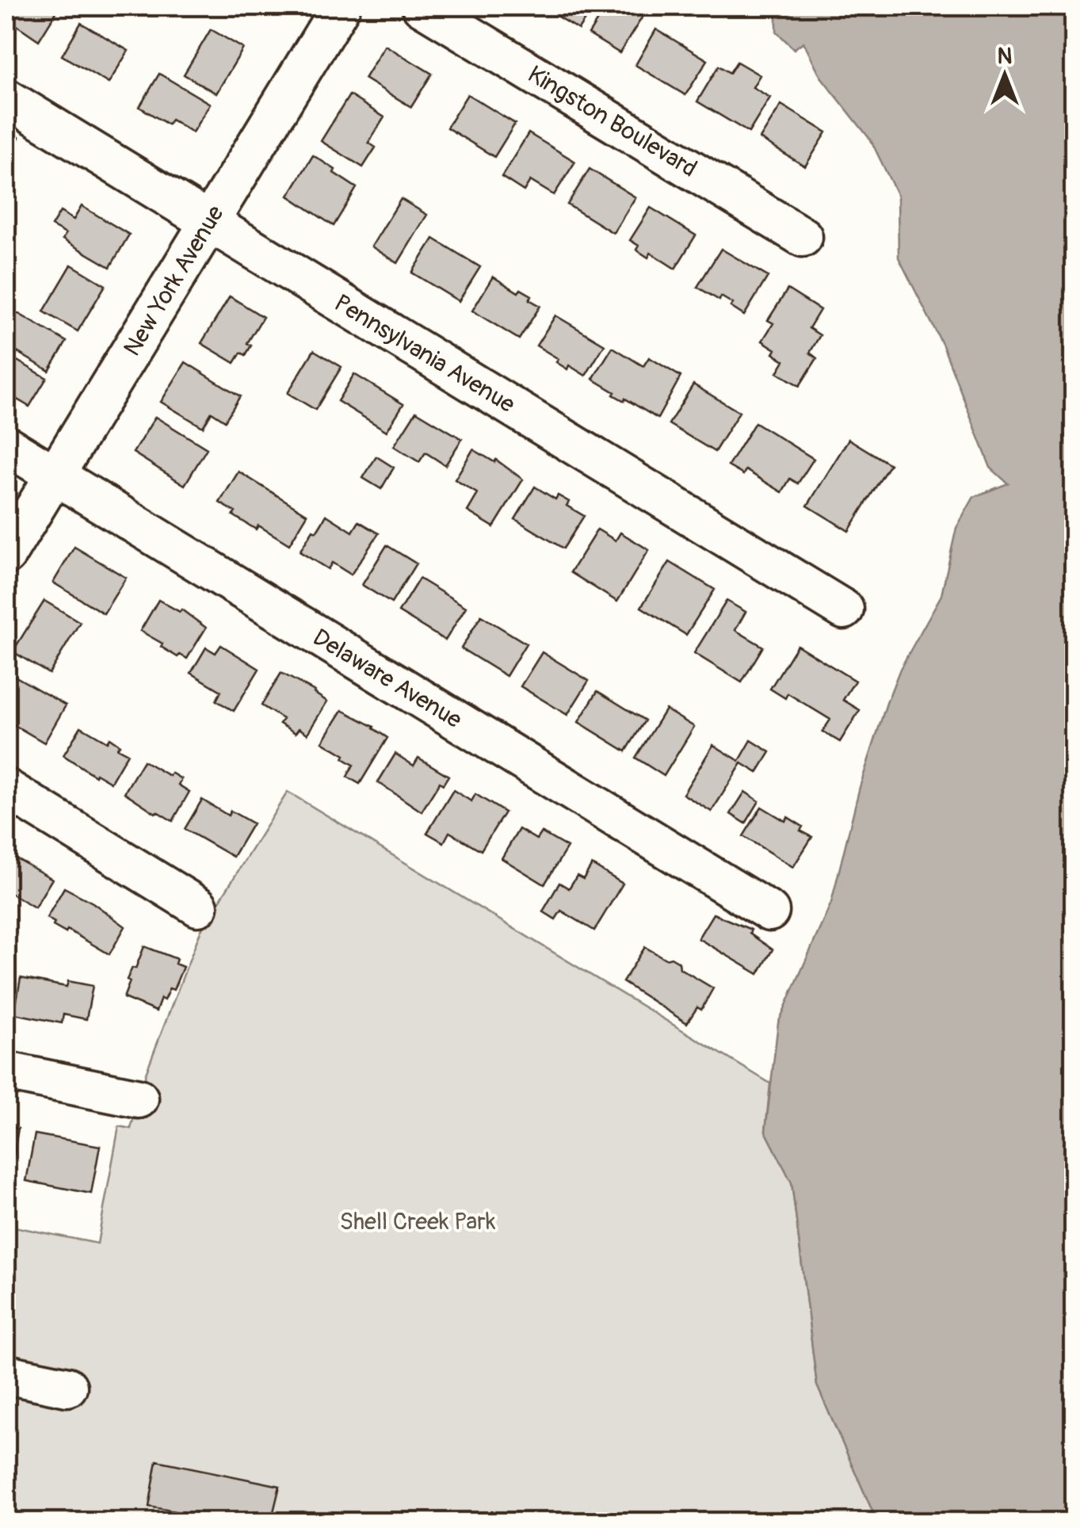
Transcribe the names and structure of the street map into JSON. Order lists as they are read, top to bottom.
{
  "streets": {
    "street": [
      "Kingston Boulevard",
      "New York Avenue",
      "Pennsylvania Avenue",
      "Delaware Avenue"
    ]
  },
  "crossings": [
    ["New York Avenue", "Pennsylvania Avenue"],
    ["New York Avenue", "Delaware Avenue"]
  ],
  "parks": ["Shell Creek Park"],
  "north": "top"
}
